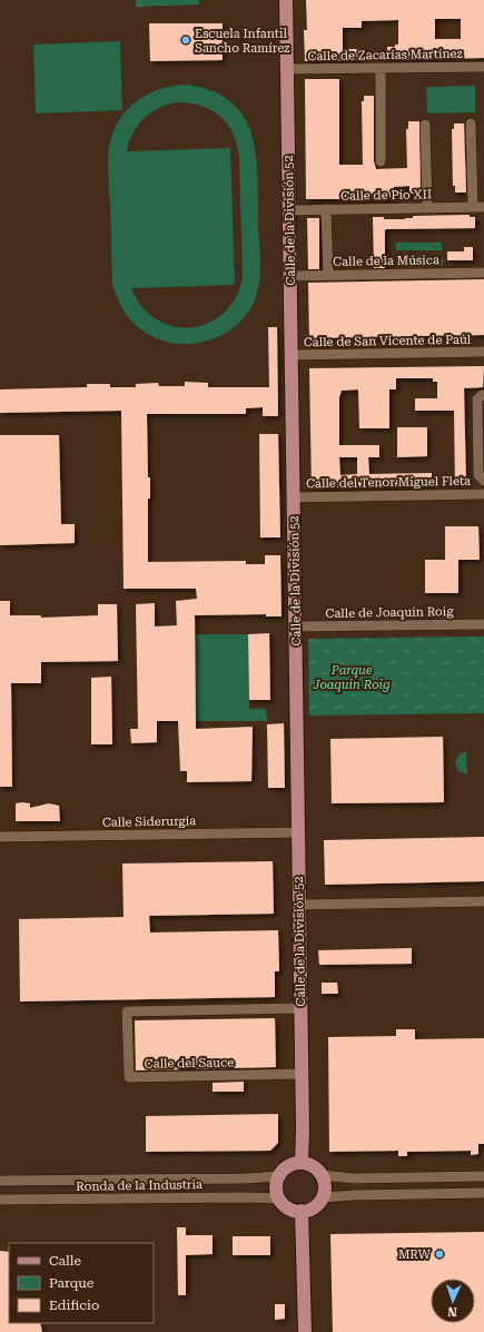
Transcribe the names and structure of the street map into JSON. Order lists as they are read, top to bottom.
{
  "streets": {
    "main road": ["Calle de la División 52"],
    "street": [
      "Calle de Zacarías Martínez",
      "Calle de Pío XII",
      "Calle de la Música",
      "Calle de San Vicente de Paúl",
      "Calle del Tenor Miguel Fleta",
      "Calle de Joaquin Roig",
      "Calle Siderurgia",
      "Calle del Sauce",
      "Ronda de la Industria"
    ]
  },
  "crossings": [
    ["Calle de Zacarías Martínez", "Calle de la División 52"],
    ["Calle de Pío XII", "Calle de la División 52"],
    ["Calle de la División 52", "Calle de la Música"],
    ["Calle de la División 52", "Calle de San Vicente de Paúl"],
    ["Calle de la División 52", "Calle del Tenor Miguel Fleta"],
    ["Calle de la División 52", "Calle de Joaquin Roig"],
    ["Calle de la División 52", "Calle Siderurgia"],
    ["Calle de la División 52", "Calle del Sauce"],
    ["Calle de la División 52", "Ronda de la Industria"]
  ],
  "parks": ["Parque Joaquin Roig"],
  "places": ["Escuela Infantil Sancho Ramírez", "MRW"],
  "legend": ["Calle", "Parque", "Edificio"],
  "north": "bottom"
}
